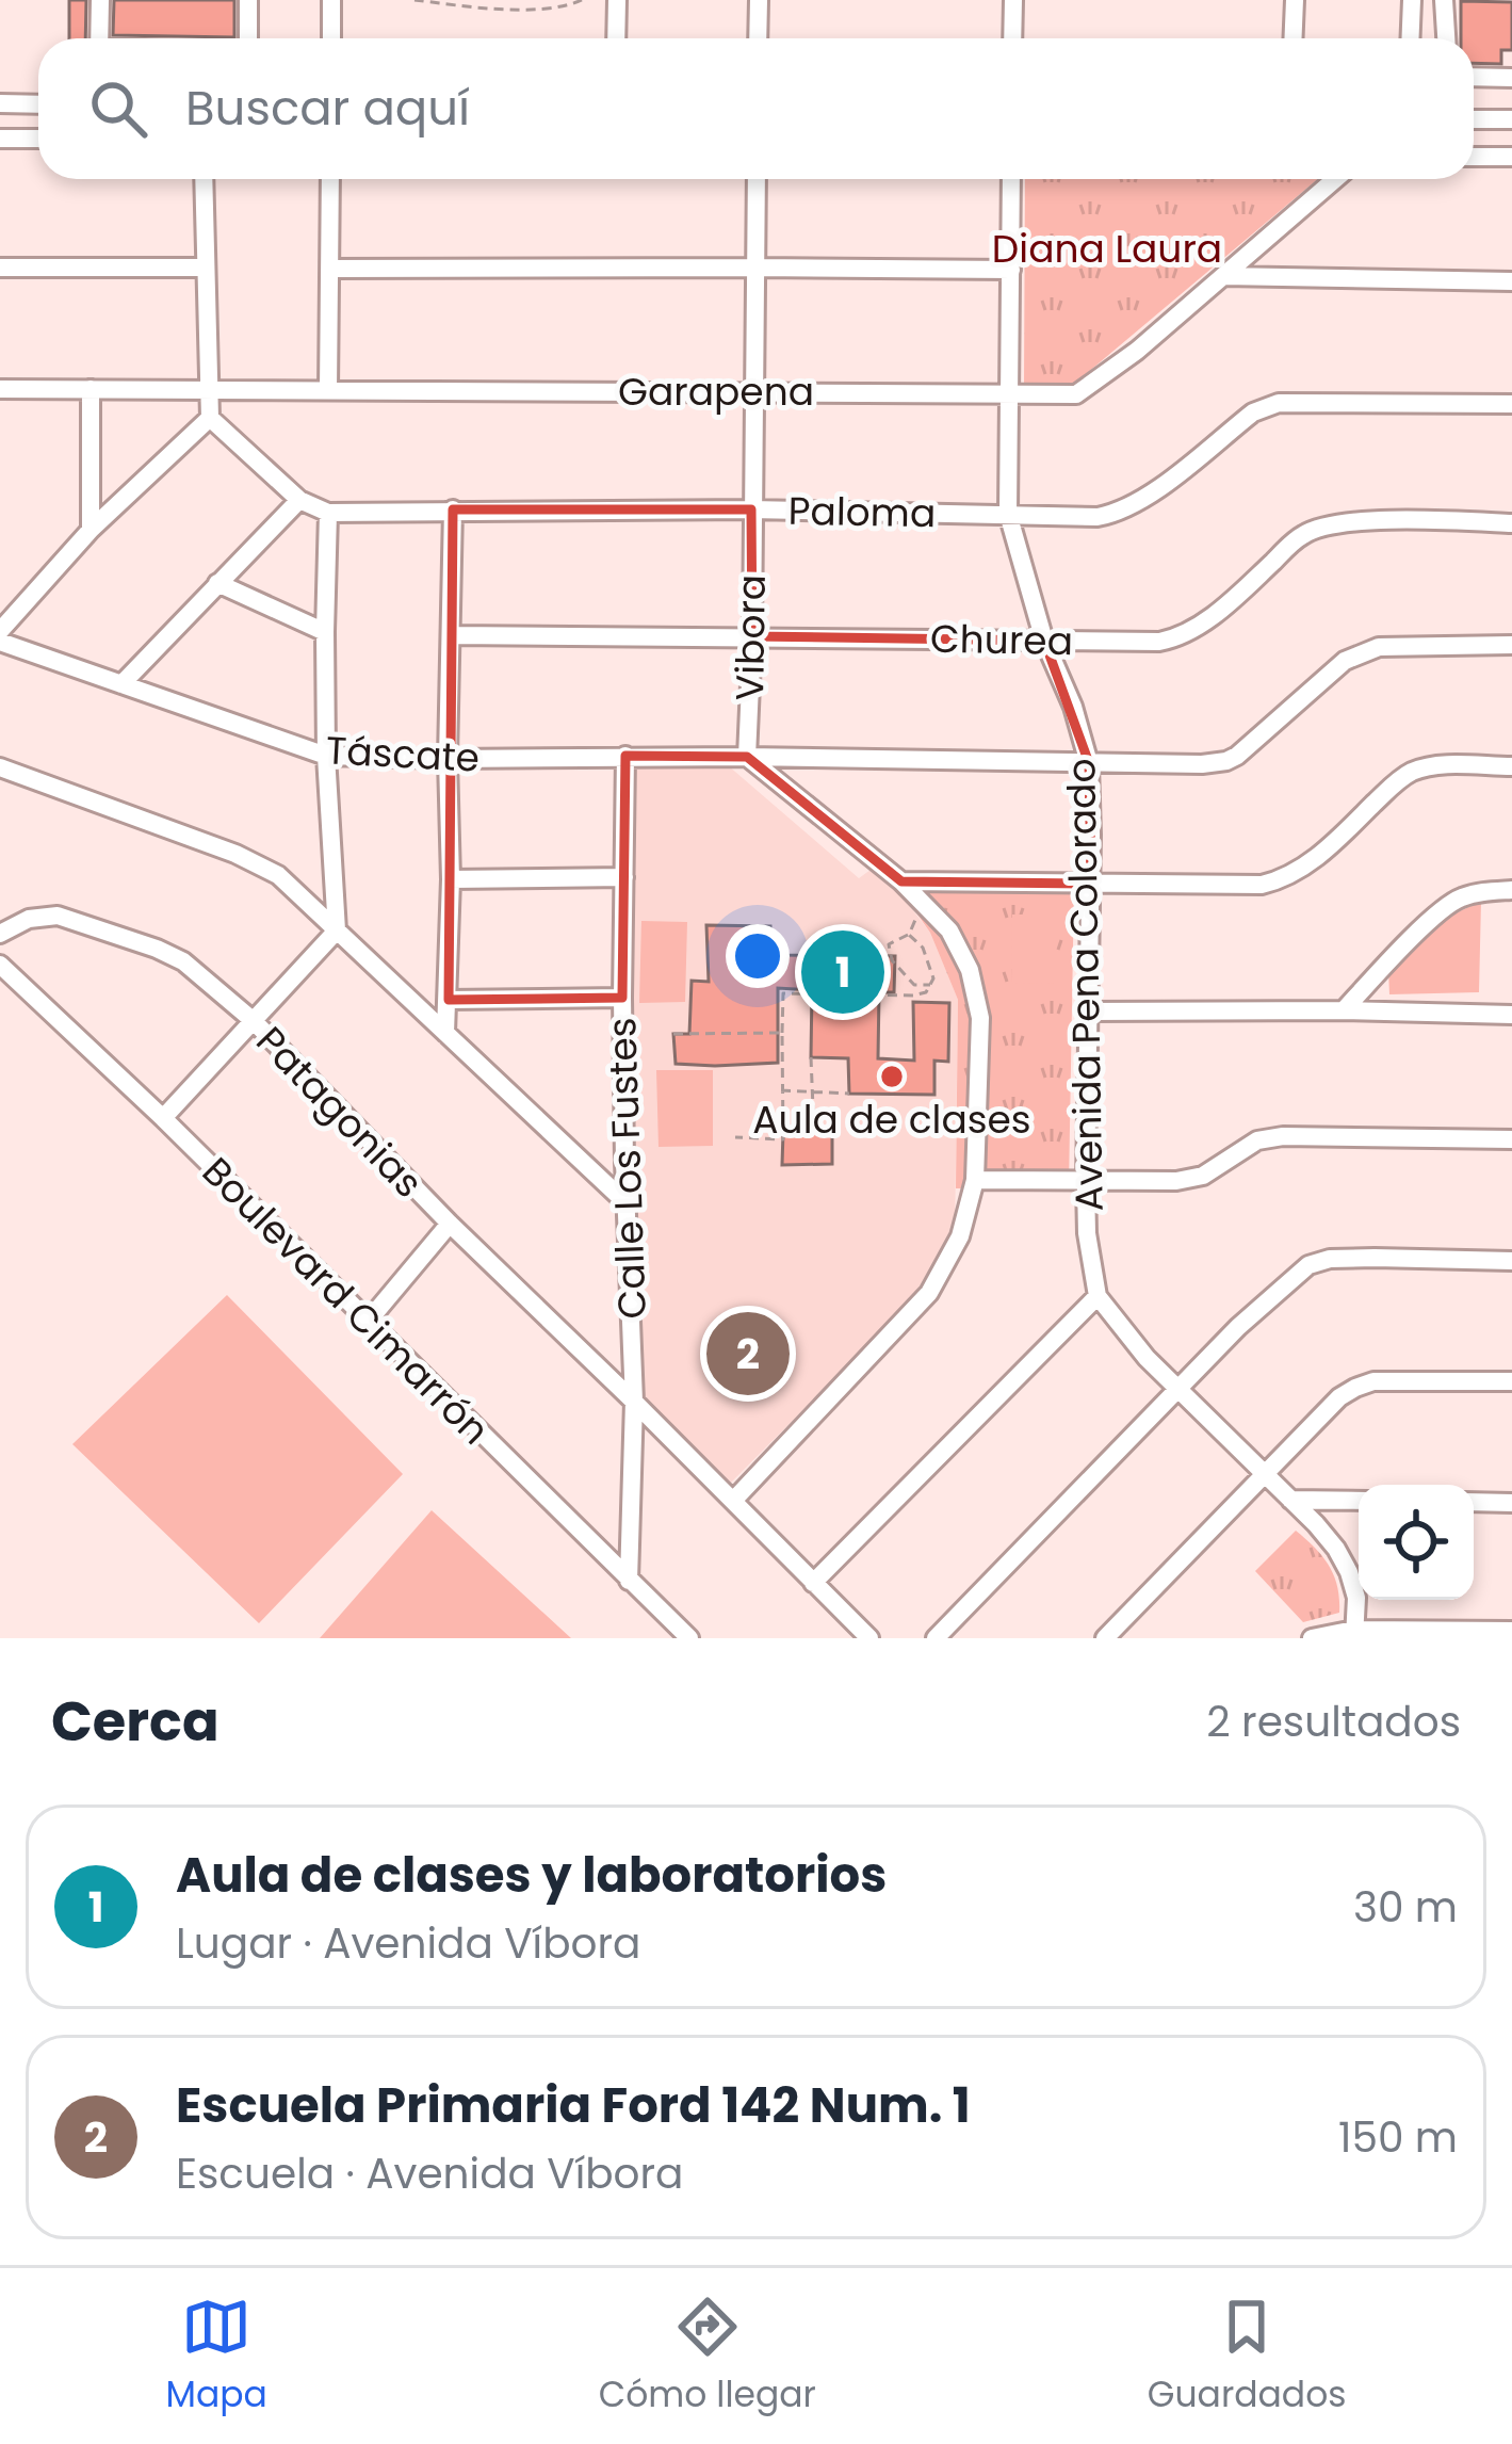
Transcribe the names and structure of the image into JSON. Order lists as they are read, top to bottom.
{
  "streets": {
    "street": [
      "Garapena",
      "Paloma",
      "Vibora",
      "Churea",
      "Táscate",
      "Avenida Pena Colorado",
      "Patagonias",
      "Calle Los Fustes",
      "Boulevard Cimarrón"
    ]
  },
  "crossings": [
    ["Garapena", "Vibora"],
    ["Garapena", "Avenida Pena Colorado"],
    ["Paloma", "Vibora"],
    ["Paloma", "Avenida Pena Colorado"],
    ["Vibora", "Churea"],
    ["Vibora", "Táscate"],
    ["Vibora", "Patagonias"],
    ["Churea", "Avenida Pena Colorado"],
    ["Táscate", "Avenida Pena Colorado"],
    ["Táscate", "Calle Los Fustes"],
    ["Patagonias", "Calle Los Fustes"],
    ["Calle Los Fustes", "Boulevard Cimarrón"]
  ],
  "parks": ["Diana Laura"],
  "places": ["Aula de clases"],
  "page": {
    "search": "Buscar aquí",
    "pins": ["1", "2"],
    "heading": ["Cerca", "2 resultados"],
    "list": [
      {
        "mark": "1",
        "name": "Aula de clases y laboratorios",
        "note": "Lugar · Avenida Víbora",
        "value": "30 m"
      },
      {
        "mark": "2",
        "name": "Escuela Primaria Ford 142 Num. 1",
        "note": "Escuela · Avenida Víbora",
        "value": "150 m"
      }
    ],
    "nav": ["Mapa", "Cómo llegar", "Guardados"]
  }
}
